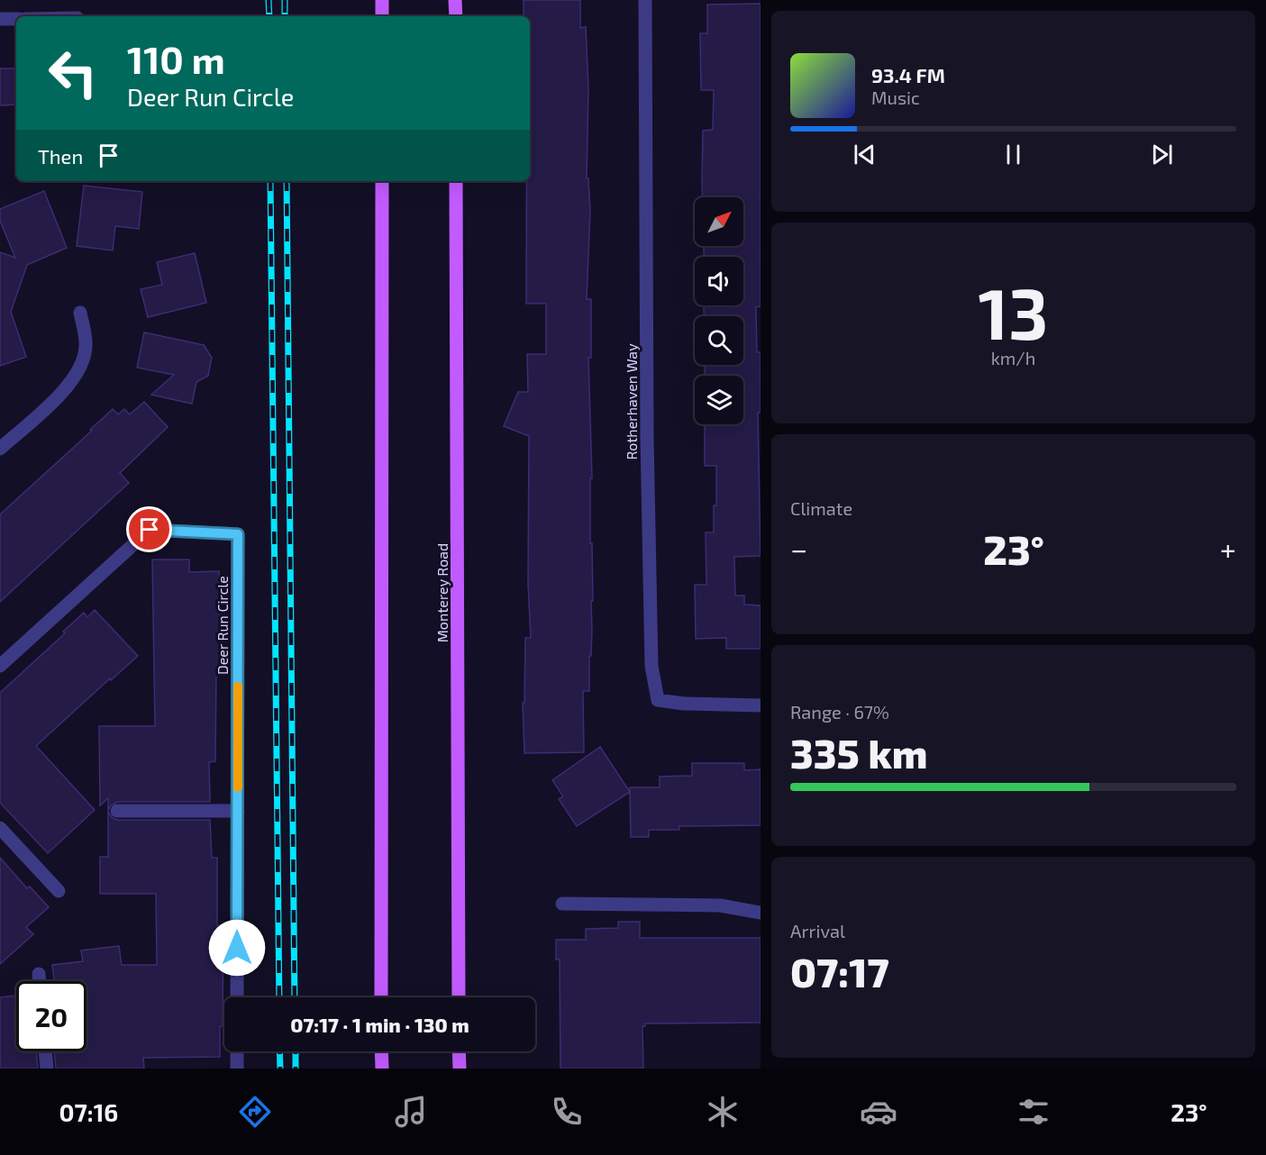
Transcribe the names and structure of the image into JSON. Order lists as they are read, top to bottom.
{
  "streets": {
    "main road": ["Monterey Road"],
    "street": ["Rotherhaven Way", "Deer Run Circle"]
  },
  "north": "top right",
  "page": {
    "turn": ["110 m", "Deer Run Circle"],
    "song": ["93.4 FM", "Music"],
    "then": "Then",
    "tile": [
      ["13", "km/h"],
      "Climate",
      ["Range · 67%", "335 km"],
      ["Arrival", "07:17"]
    ],
    "heat": ["−", "23°", "+"],
    "limit": "20",
    "trip": "07:17 · 1 min · 130 m",
    "tabs": ["07:16", "23°"]
  }
}
